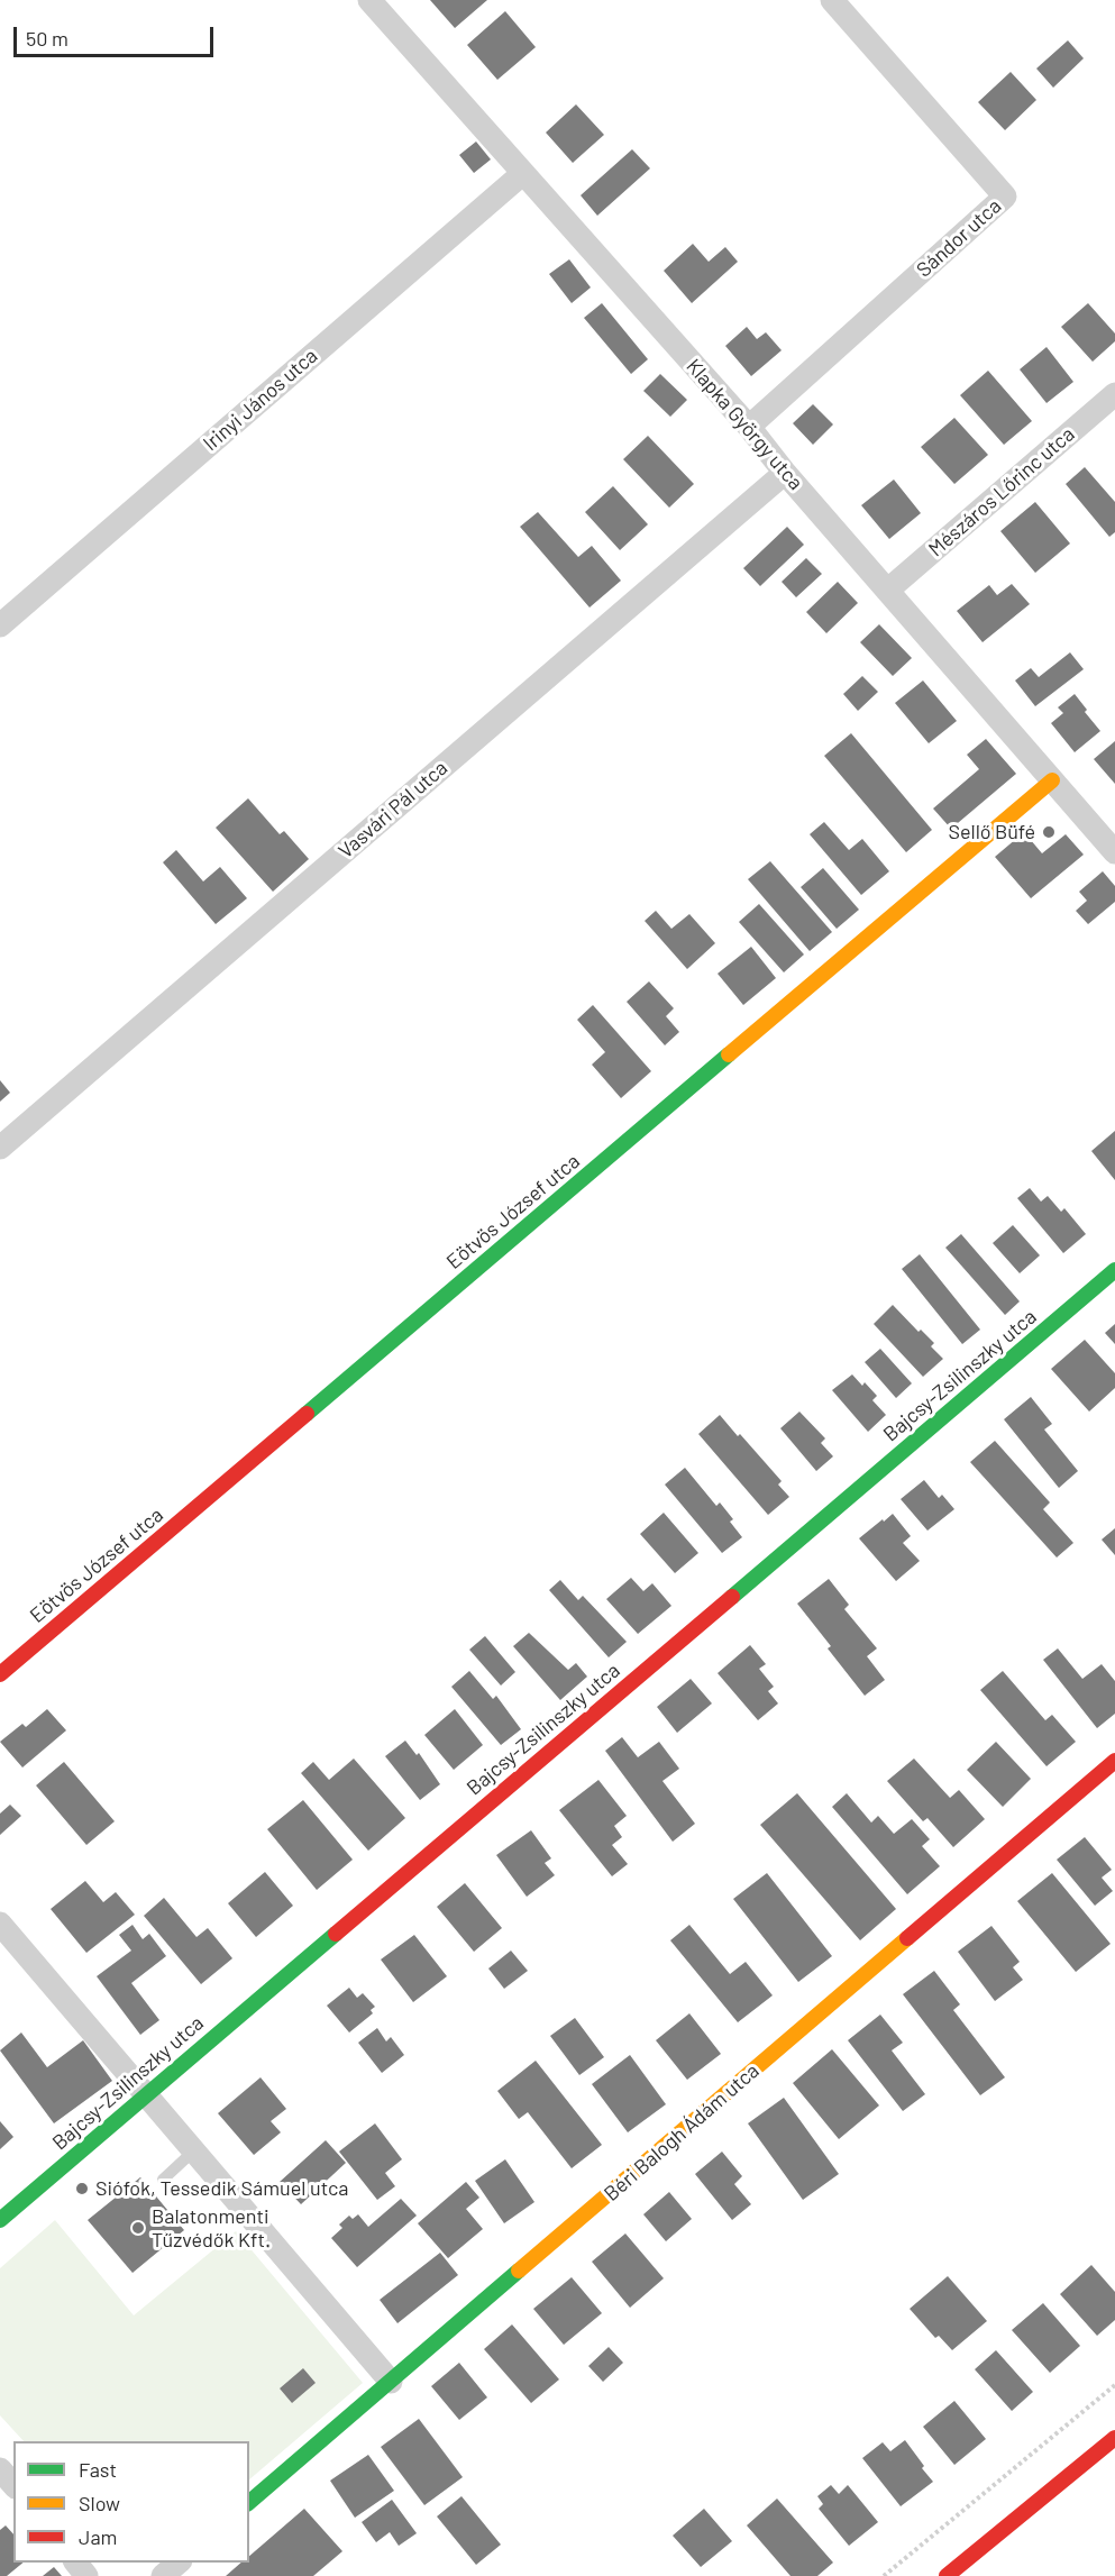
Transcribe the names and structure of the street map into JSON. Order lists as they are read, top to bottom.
{
  "streets": {
    "street": [
      "Sándor utca",
      "Irinyi János utca",
      "Klapka György utca",
      "Mészáros Lőrinc utca",
      "Vasvári Pál utca",
      "Eötvös József utca",
      "Bajcsy-Zsilinszky utca",
      "Béri Balogh Ádám utca"
    ]
  },
  "crossings": [
    ["Sándor utca", "Klapka György utca"],
    ["Irinyi János utca", "Klapka György utca"],
    ["Klapka György utca", "Mészáros Lőrinc utca"],
    ["Klapka György utca", "Vasvári Pál utca"],
    ["Klapka György utca", "Eötvös József utca"]
  ],
  "places": ["Sellő Büfé", "Siófok, Tessedik Sámuel utca", "Balatonmenti Tűzvédők Kft."],
  "legend": ["Fast", "Slow", "Jam"],
  "scale_bar": "50 m"
}
